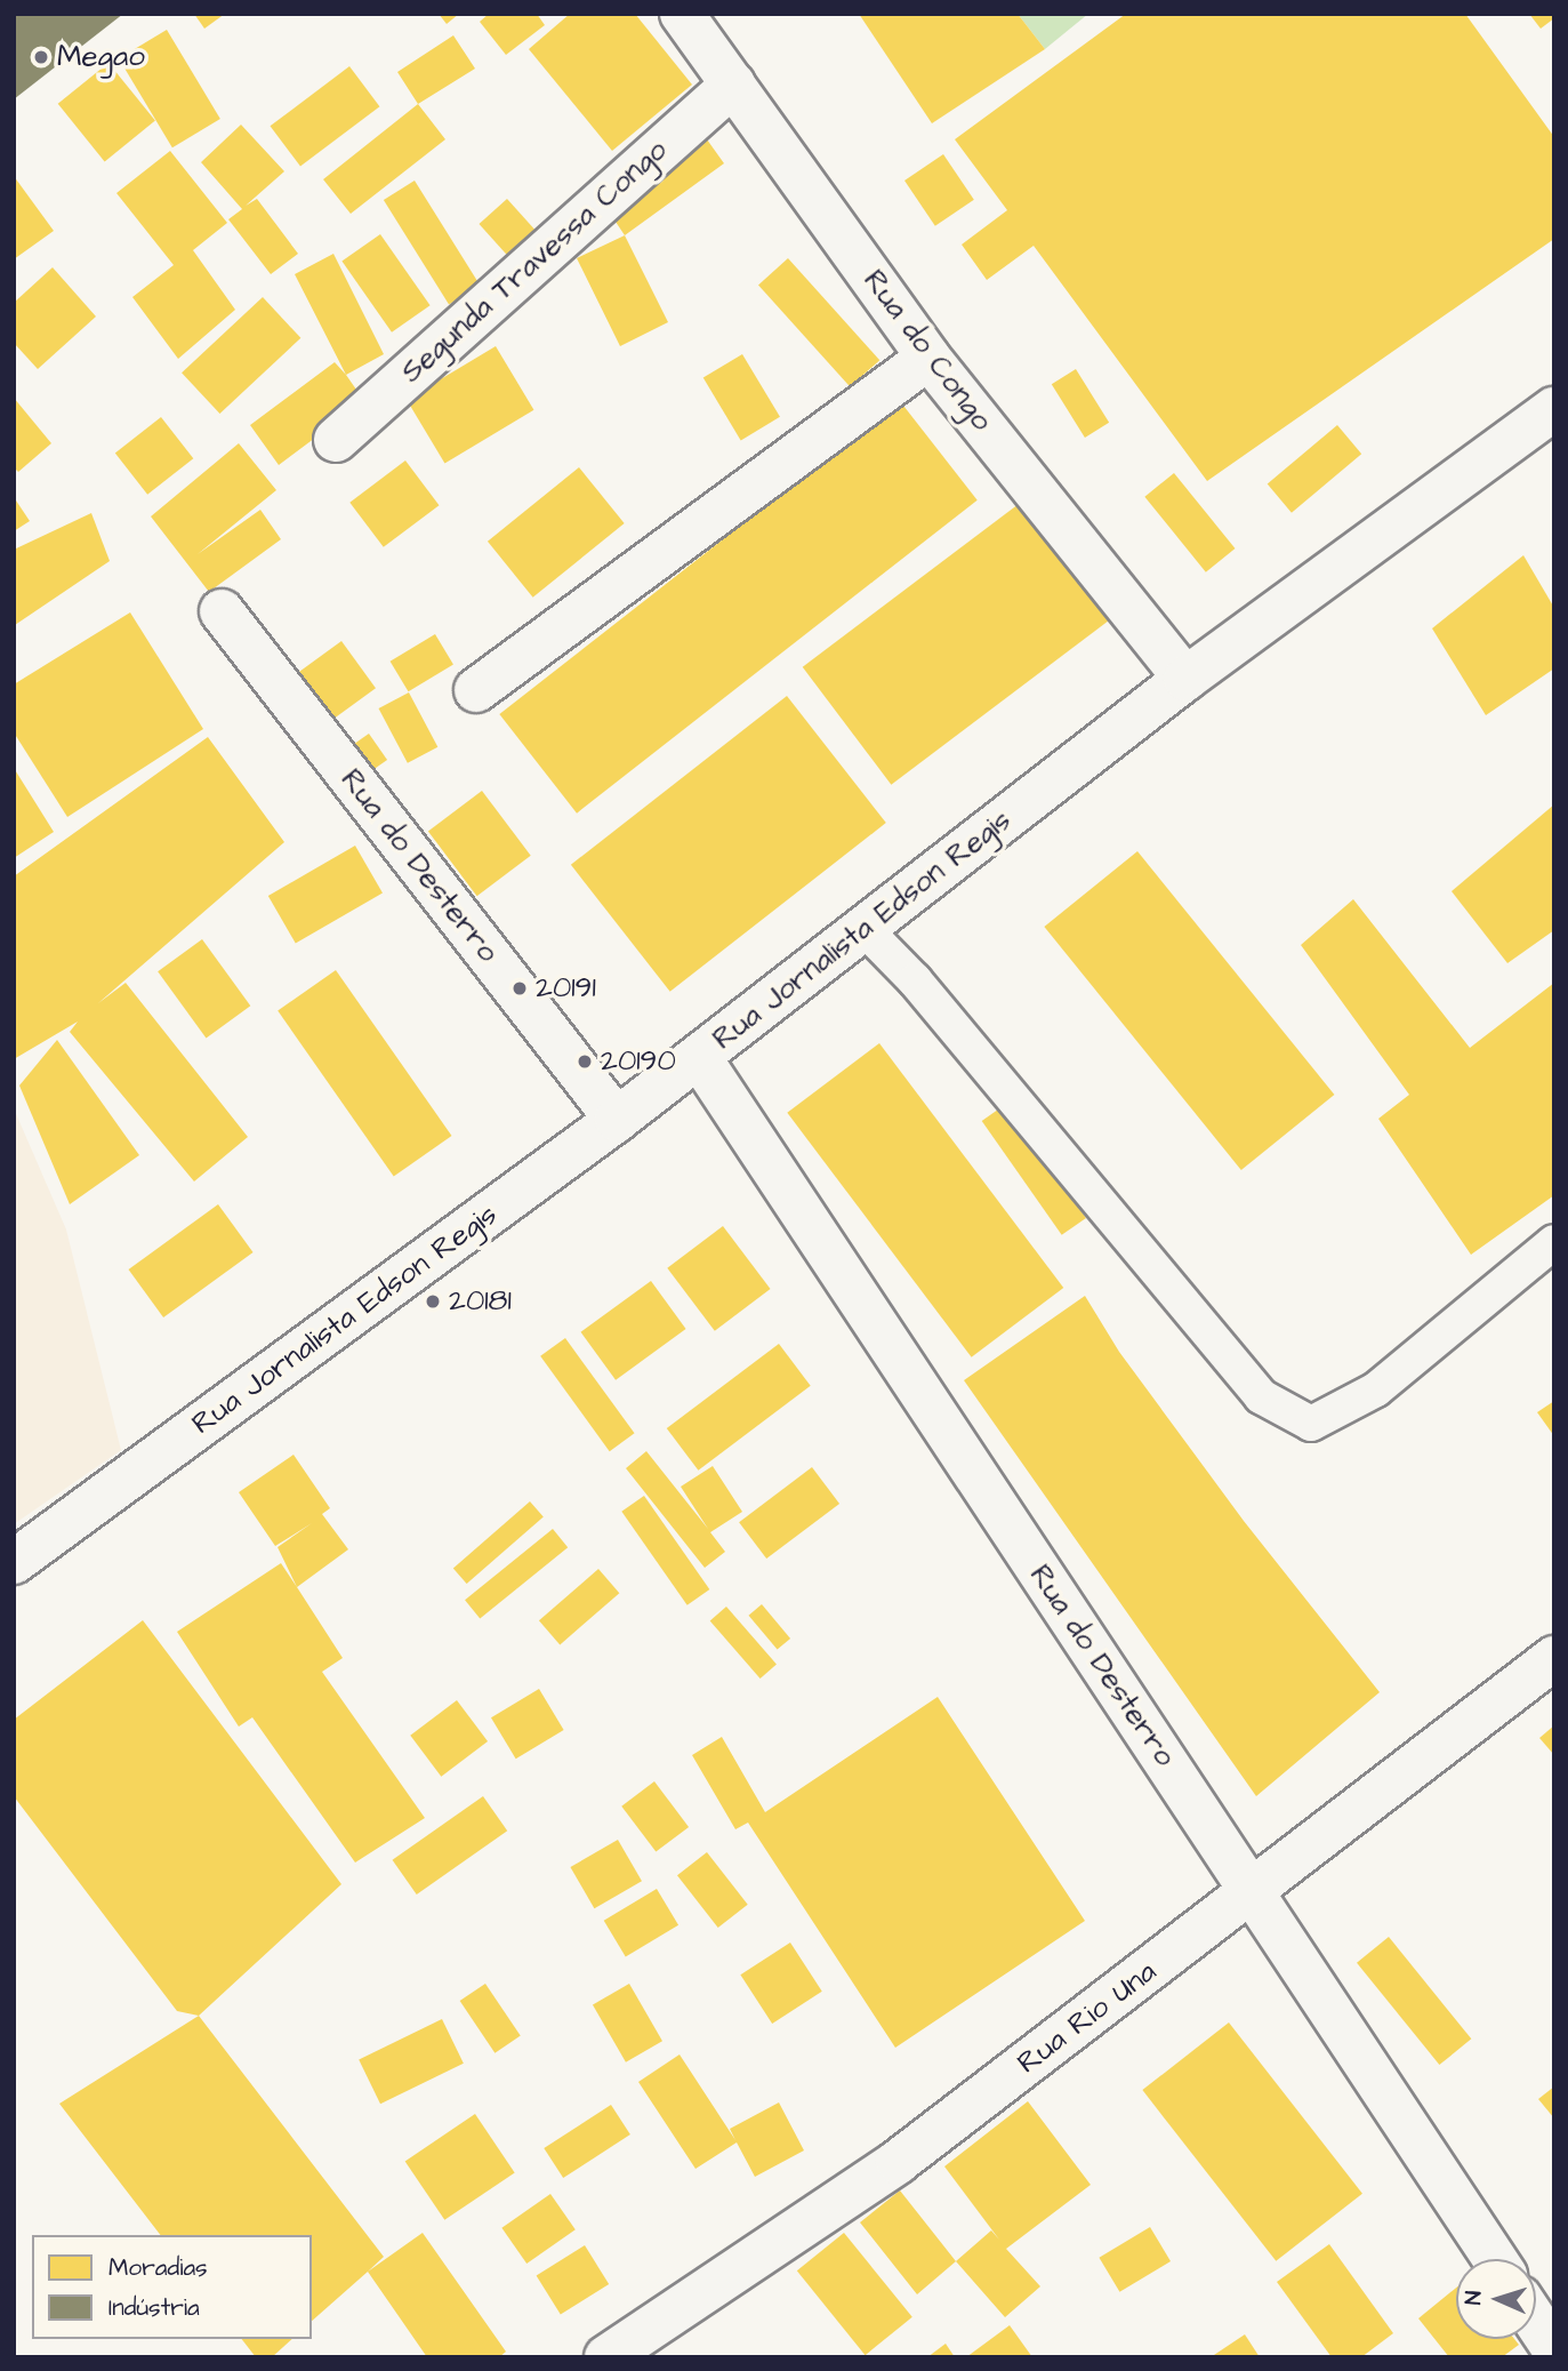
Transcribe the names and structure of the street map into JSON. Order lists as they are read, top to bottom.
{
  "streets": {
    "street": [
      "Segunda Travessa Congo",
      "Rua do Congo",
      "Rua do Desterro",
      "Rua Jornalista Edson Regis",
      "Rua Rio Una"
    ]
  },
  "crossings": [
    ["Segunda Travessa Congo", "Rua do Congo"],
    ["Rua do Congo", "Rua Jornalista Edson Regis"],
    ["Rua do Desterro", "Rua Jornalista Edson Regis"],
    ["Rua do Desterro", "Rua Rio Una"]
  ],
  "places": [
    "Megao",
    "20191",
    "20190",
    "20181"
  ],
  "legend": ["Moradias", "Indústria"],
  "north": "left"
}
